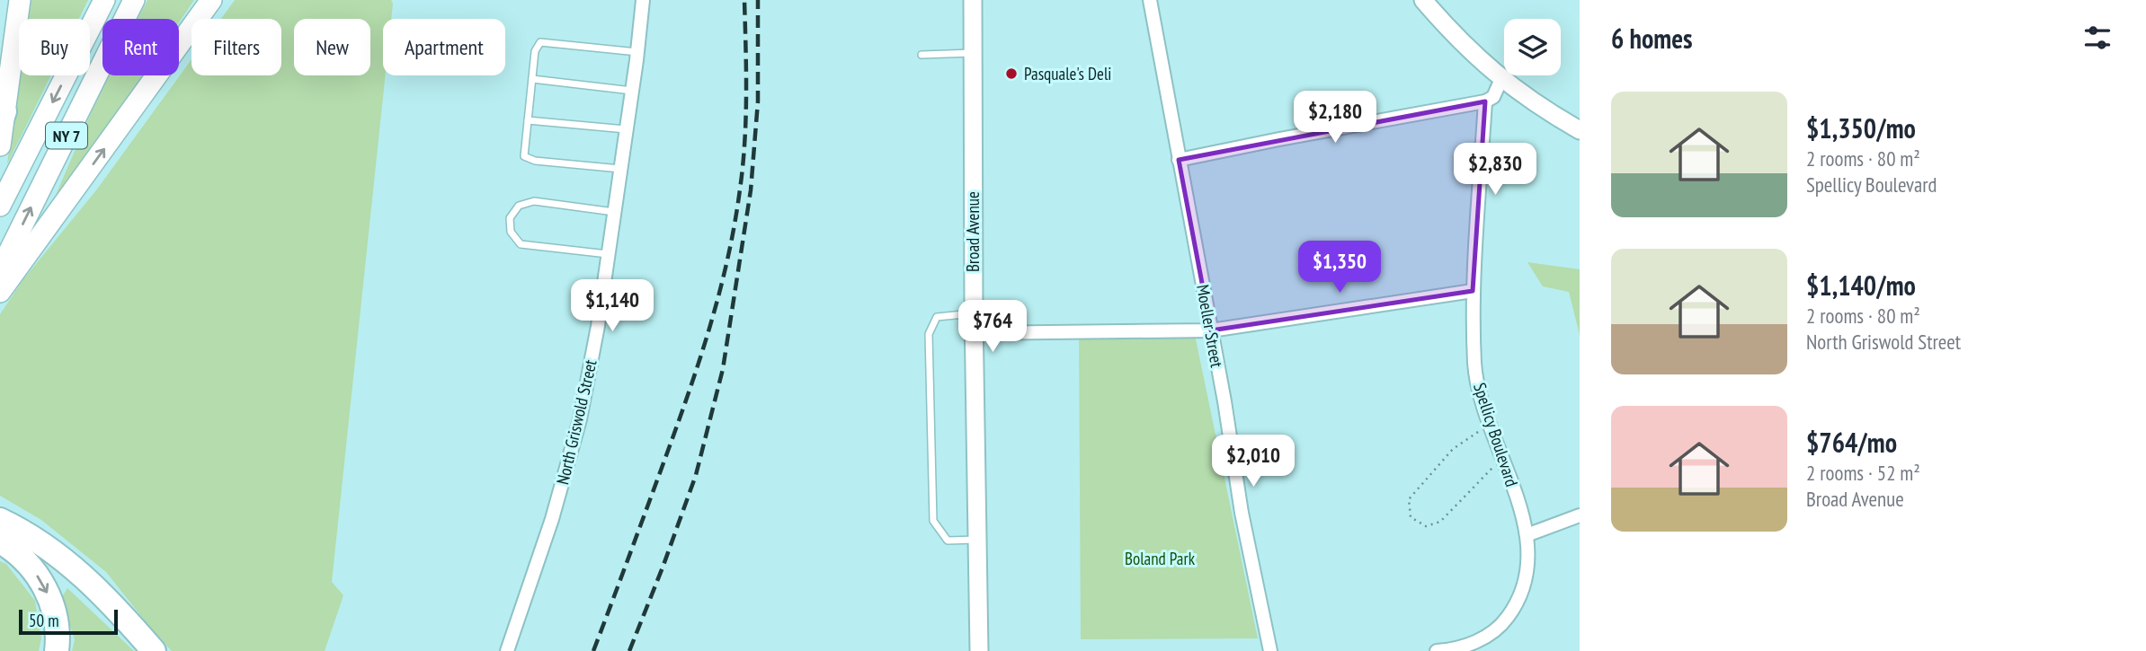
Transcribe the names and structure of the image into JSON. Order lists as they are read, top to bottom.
{
  "streets": {
    "main road": ["NY 7", "Broad Avenue"],
    "street": ["Moeller Street", "North Griswold Street", "Spellicy Boulevard"]
  },
  "parks": ["Boland Park"],
  "places": ["Pasquale's Deli"],
  "scale_bar": "50 m",
  "page": {
    "heading": "6 homes",
    "chip": [
      "Buy",
      "Rent",
      "Filters",
      "New",
      "Apartment"
    ],
    "list": [
      {
        "name": "$1,350/mo",
        "note": "2 rooms · 80 m² · Spellicy Boulevard"
      },
      {
        "name": "$1,140/mo",
        "note": "2 rooms · 80 m² · North Griswold Street"
      },
      {
        "name": "$764/mo",
        "note": "2 rooms · 52 m² · Broad Avenue"
      }
    ],
    "price": [
      "$2,180",
      "$2,830",
      "$1,350",
      "$1,140",
      "$764",
      "$2,010"
    ],
    "scale": "50 m"
  }
}
